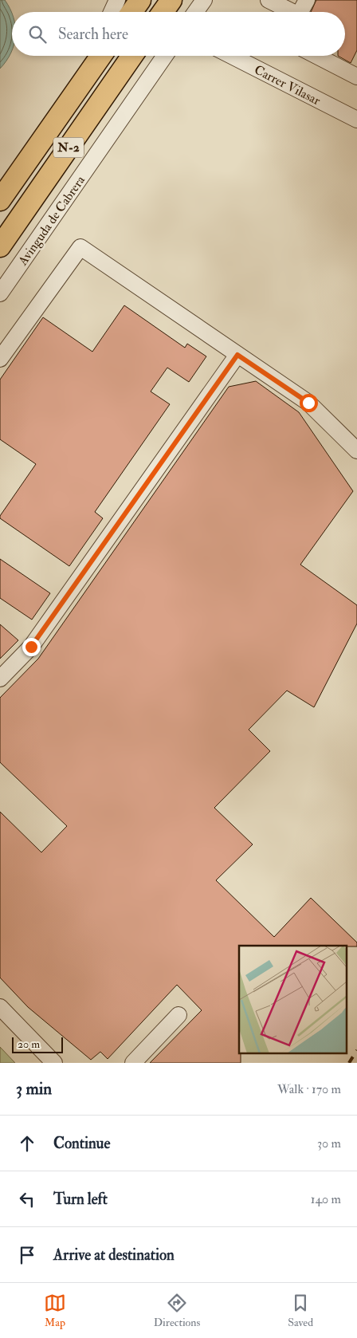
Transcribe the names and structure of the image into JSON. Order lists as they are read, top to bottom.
{
  "streets": {
    "main road": ["N-2"],
    "street": ["Carrer Vilasar", "Avinguda de Cabrera"]
  },
  "scale_bar": "20 m",
  "page": {
    "search": "Search here",
    "scale": "20 m",
    "heading": ["3 min", "Walk · 170 m"],
    "list": [
      ["Continue", "30 m"],
      ["Turn left", "140 m"],
      "Arrive at destination"
    ],
    "nav": ["Map", "Directions", "Saved"]
  }
}
